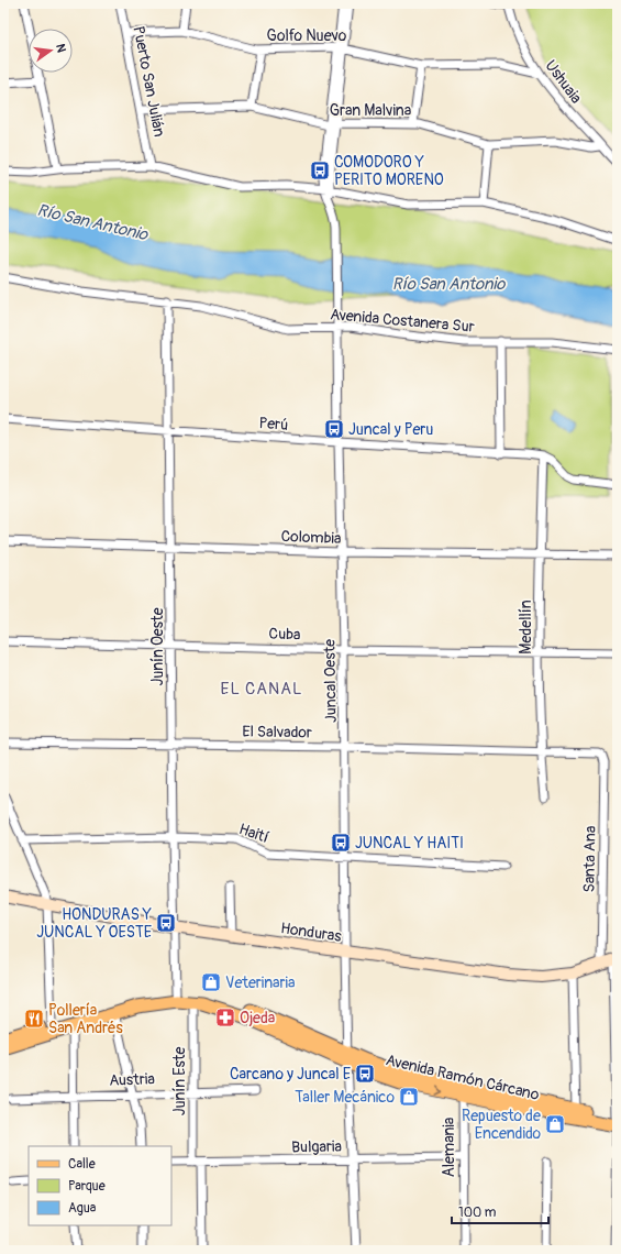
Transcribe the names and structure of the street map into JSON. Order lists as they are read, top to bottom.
{
  "streets": {
    "main road": ["Honduras", "Avenida Ramón Cárcano"],
    "street": [
      "Golfo Nuevo",
      "Puerto San Julián",
      "Ushuaia",
      "Gran Malvina",
      "Avenida Costanera Sur",
      "Perú",
      "Colombia",
      "Medellín",
      "Cuba",
      "Junín Oeste",
      "Juncal Oeste",
      "El Salvador",
      "Haití",
      "Santa Ana",
      "Austria",
      "Junín Este",
      "Bulgaria",
      "Alemania"
    ]
  },
  "crossings": [
    ["Golfo Nuevo", "Puerto San Julián"],
    ["Golfo Nuevo", "Ushuaia"],
    ["Puerto San Julián", "Gran Malvina"],
    ["Ushuaia", "Gran Malvina"],
    ["Avenida Costanera Sur", "Junín Oeste"],
    ["Avenida Costanera Sur", "Juncal Oeste"],
    ["Perú", "Medellín"],
    ["Perú", "Junín Oeste"],
    ["Perú", "Juncal Oeste"],
    ["Colombia", "Medellín"],
    ["Colombia", "Junín Oeste"],
    ["Colombia", "Juncal Oeste"],
    ["Medellín", "Cuba"],
    ["Medellín", "El Salvador"],
    ["Cuba", "Junín Oeste"],
    ["Cuba", "Juncal Oeste"],
    ["Junín Oeste", "El Salvador"],
    ["Junín Oeste", "Haití"],
    ["Junín Oeste", "Honduras"],
    ["Junín Oeste", "Avenida Ramón Cárcano"],
    ["Juncal Oeste", "El Salvador"],
    ["Juncal Oeste", "Haití"],
    ["Juncal Oeste", "Honduras"],
    ["Juncal Oeste", "Avenida Ramón Cárcano"],
    ["Juncal Oeste", "Bulgaria"],
    ["El Salvador", "Santa Ana"],
    ["Santa Ana", "Honduras"],
    ["Avenida Ramón Cárcano", "Alemania"],
    ["Austria", "Junín Este"],
    ["Junín Este", "Bulgaria"],
    ["Bulgaria", "Alemania"]
  ],
  "districts": ["EL CANAL"],
  "water": ["Río San Antonio"],
  "places": {
    "bus stop": [
      "COMODORO Y PERITO MORENO",
      "Juncal y Peru",
      "JUNCAL Y HAITI",
      "HONDURAS Y JUNCAL Y OESTE",
      "Carcano y Juncal E"
    ],
    "shop": ["Veterinaria", "Taller Mecánico", "Repuesto de Encendido"],
    "pharmacy": ["Ojeda"],
    "restaurant": ["Pollería San Andrés"]
  },
  "legend": ["Calle", "Parque", "Agua"],
  "scale_bar": "100 m",
  "north": "right"
}
